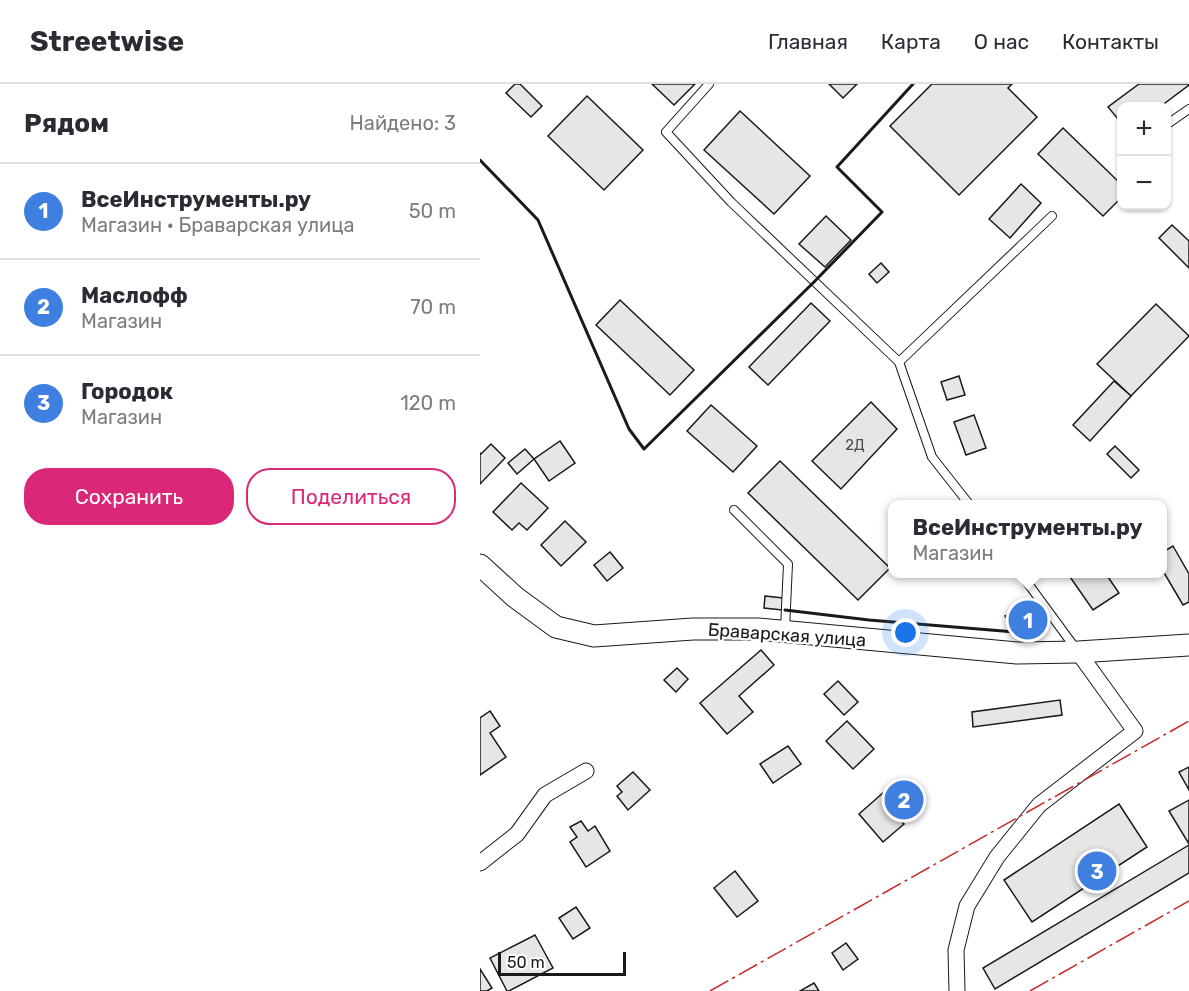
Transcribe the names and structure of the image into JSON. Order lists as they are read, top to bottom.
{
  "streets": {
    "main road": ["Браварская улица"]
  },
  "house_numbers": ["2Д"],
  "scale_bar": "50 m",
  "page": {
    "header": "Streetwise",
    "nav": [
      "Главная",
      "Карта",
      "О нас",
      "Контакты"
    ],
    "heading": ["Рядом", "Найдено: 3"],
    "map_buttons": ["+", "−"],
    "list": [
      {
        "mark": "1",
        "name": "ВсеИнструменты.ру",
        "note": "Магазин · Браварская улица",
        "value": "50 m"
      },
      {
        "mark": "2",
        "name": "Маслофф",
        "note": "Магазин",
        "value": "70 m"
      },
      {
        "mark": "3",
        "name": "Городок",
        "note": "Магазин",
        "value": "120 m"
      }
    ],
    "buttons": ["Сохранить", "Поделиться"],
    "popup": ["ВсеИнструменты.ру", "Магазин"],
    "pins": ["1", "2", "3"],
    "scale": "50 m"
  }
}
